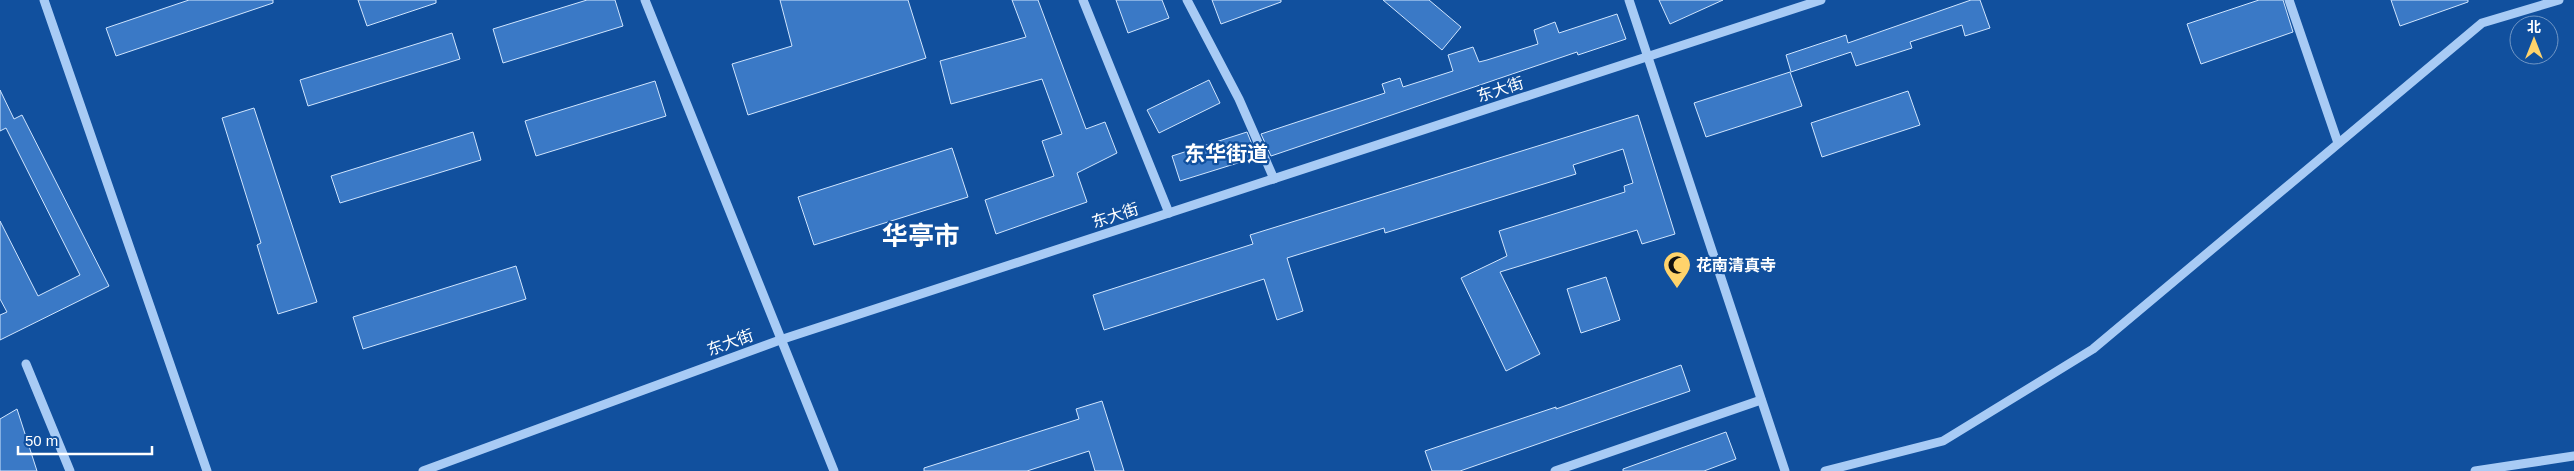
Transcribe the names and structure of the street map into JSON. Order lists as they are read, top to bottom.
{
  "streets": {
    "street": ["东大街"]
  },
  "districts": ["东华街道", "华亭市"],
  "places": {
    "mosque": ["花南清真寺"]
  },
  "scale_bar": "50 m",
  "north": "top"
}
